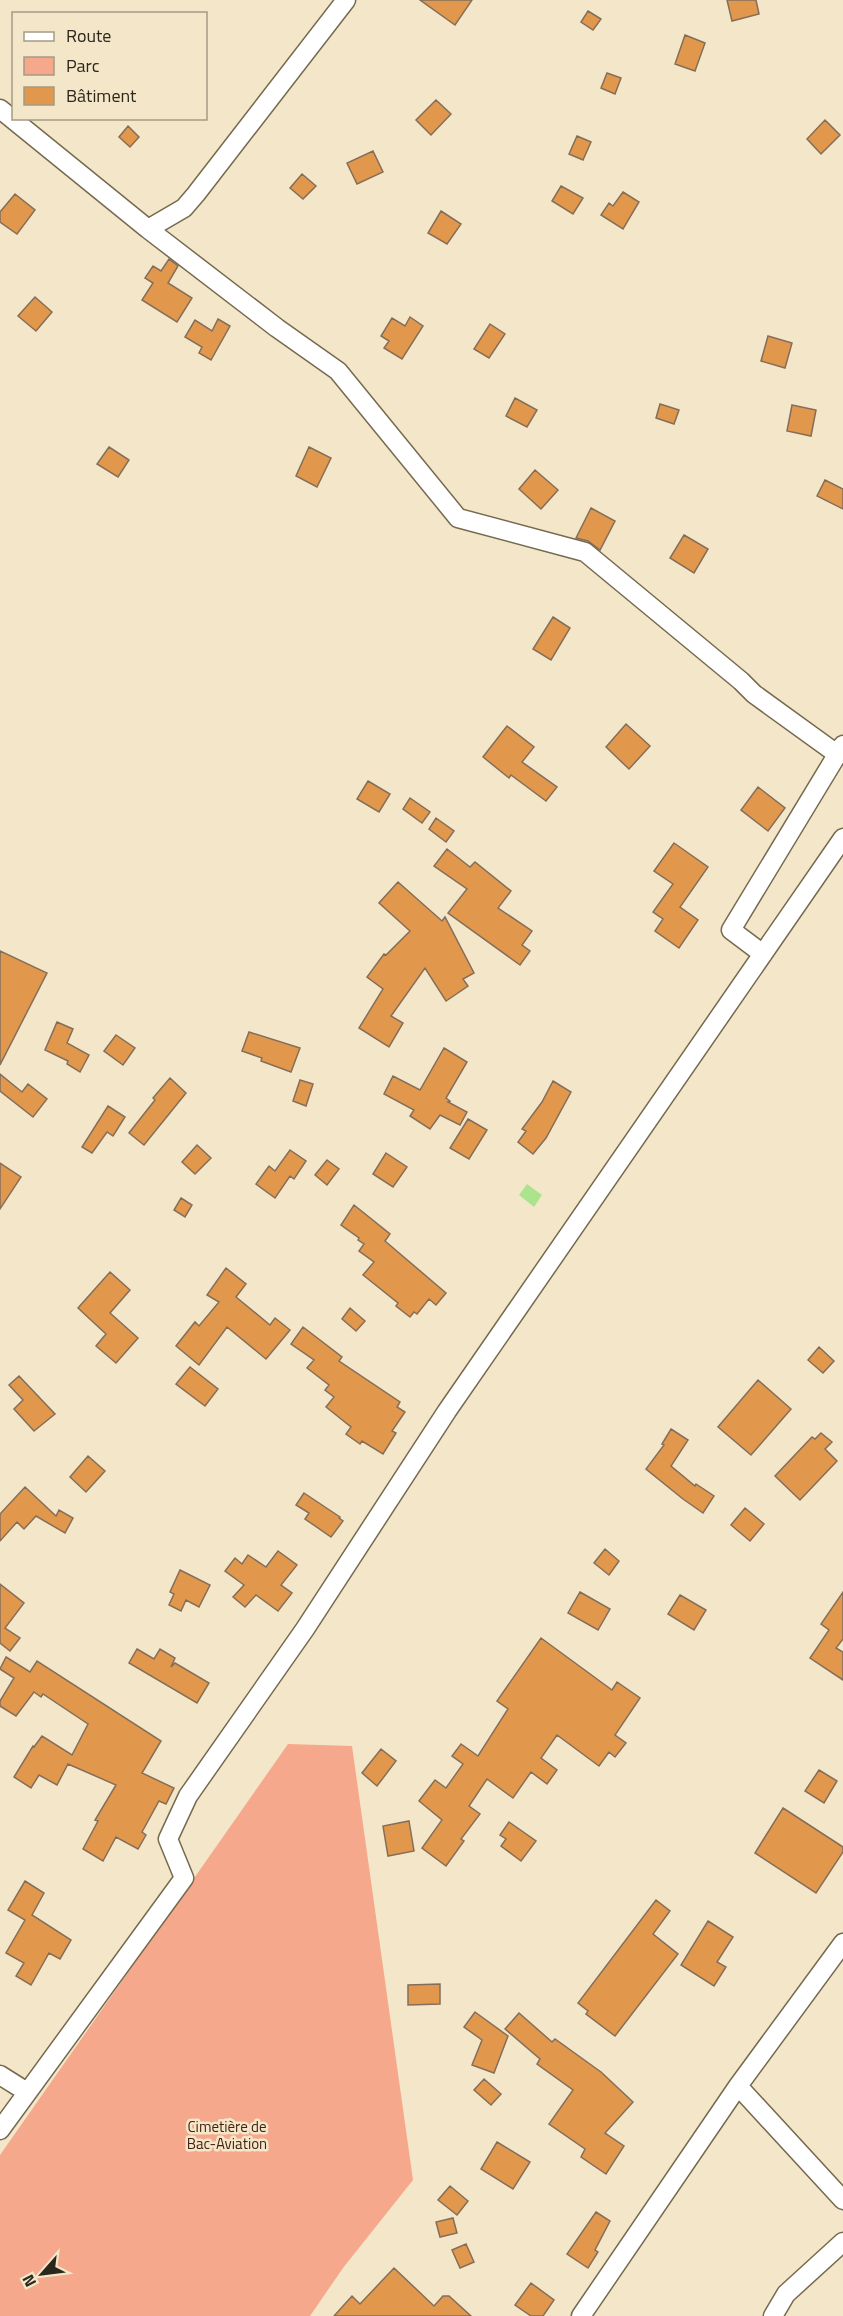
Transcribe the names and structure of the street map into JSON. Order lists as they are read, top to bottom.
{
  "parks": ["Cimetière de Bac-Aviation"],
  "legend": ["Route", "Parc", "Bâtiment"],
  "north": "bottom left"
}
